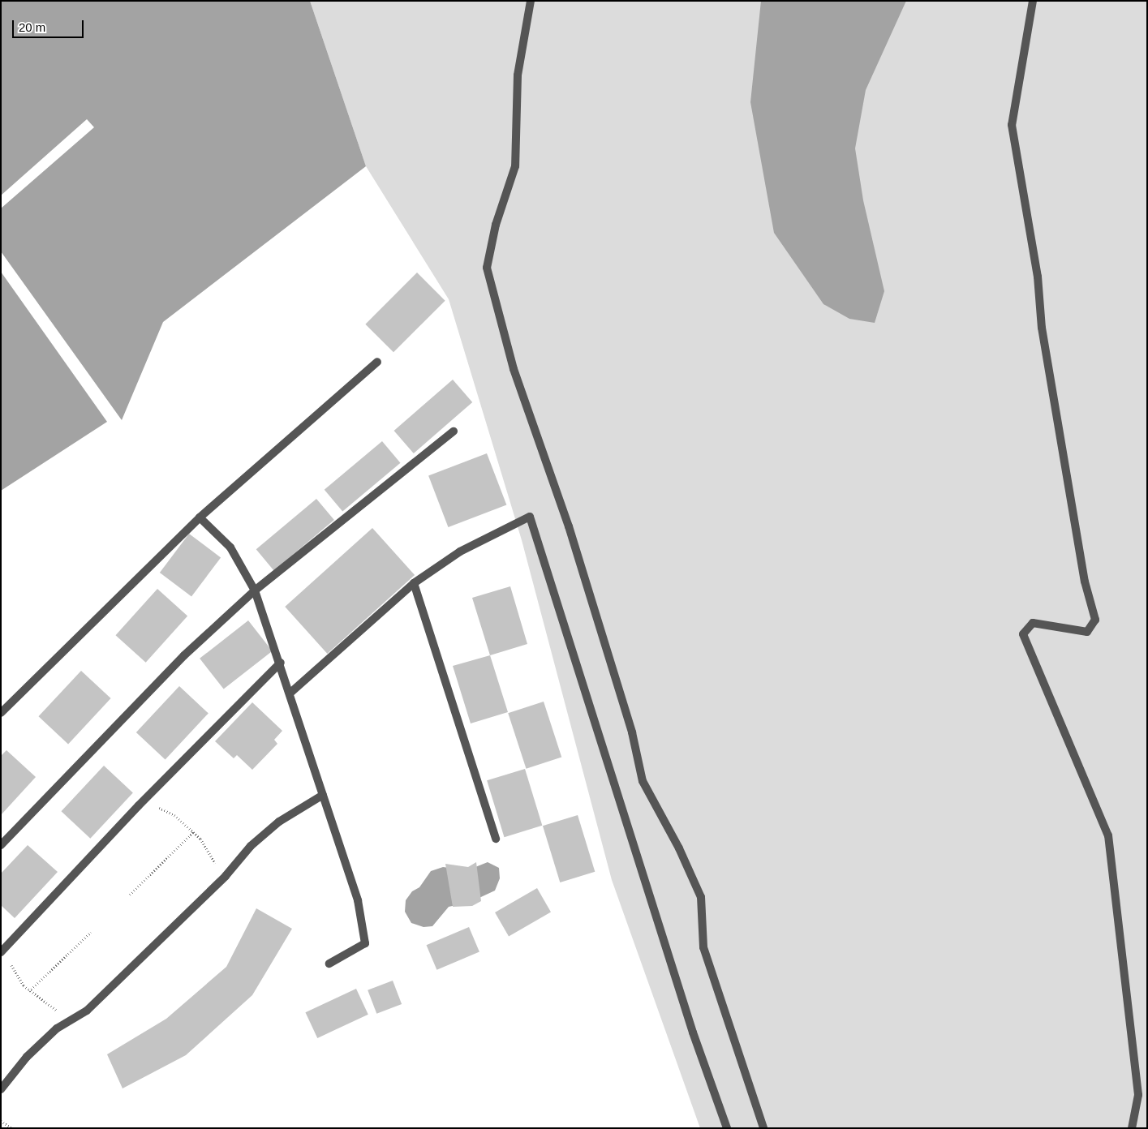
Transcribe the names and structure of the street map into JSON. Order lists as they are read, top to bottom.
{
  "scale_bar": "20 m"
}
